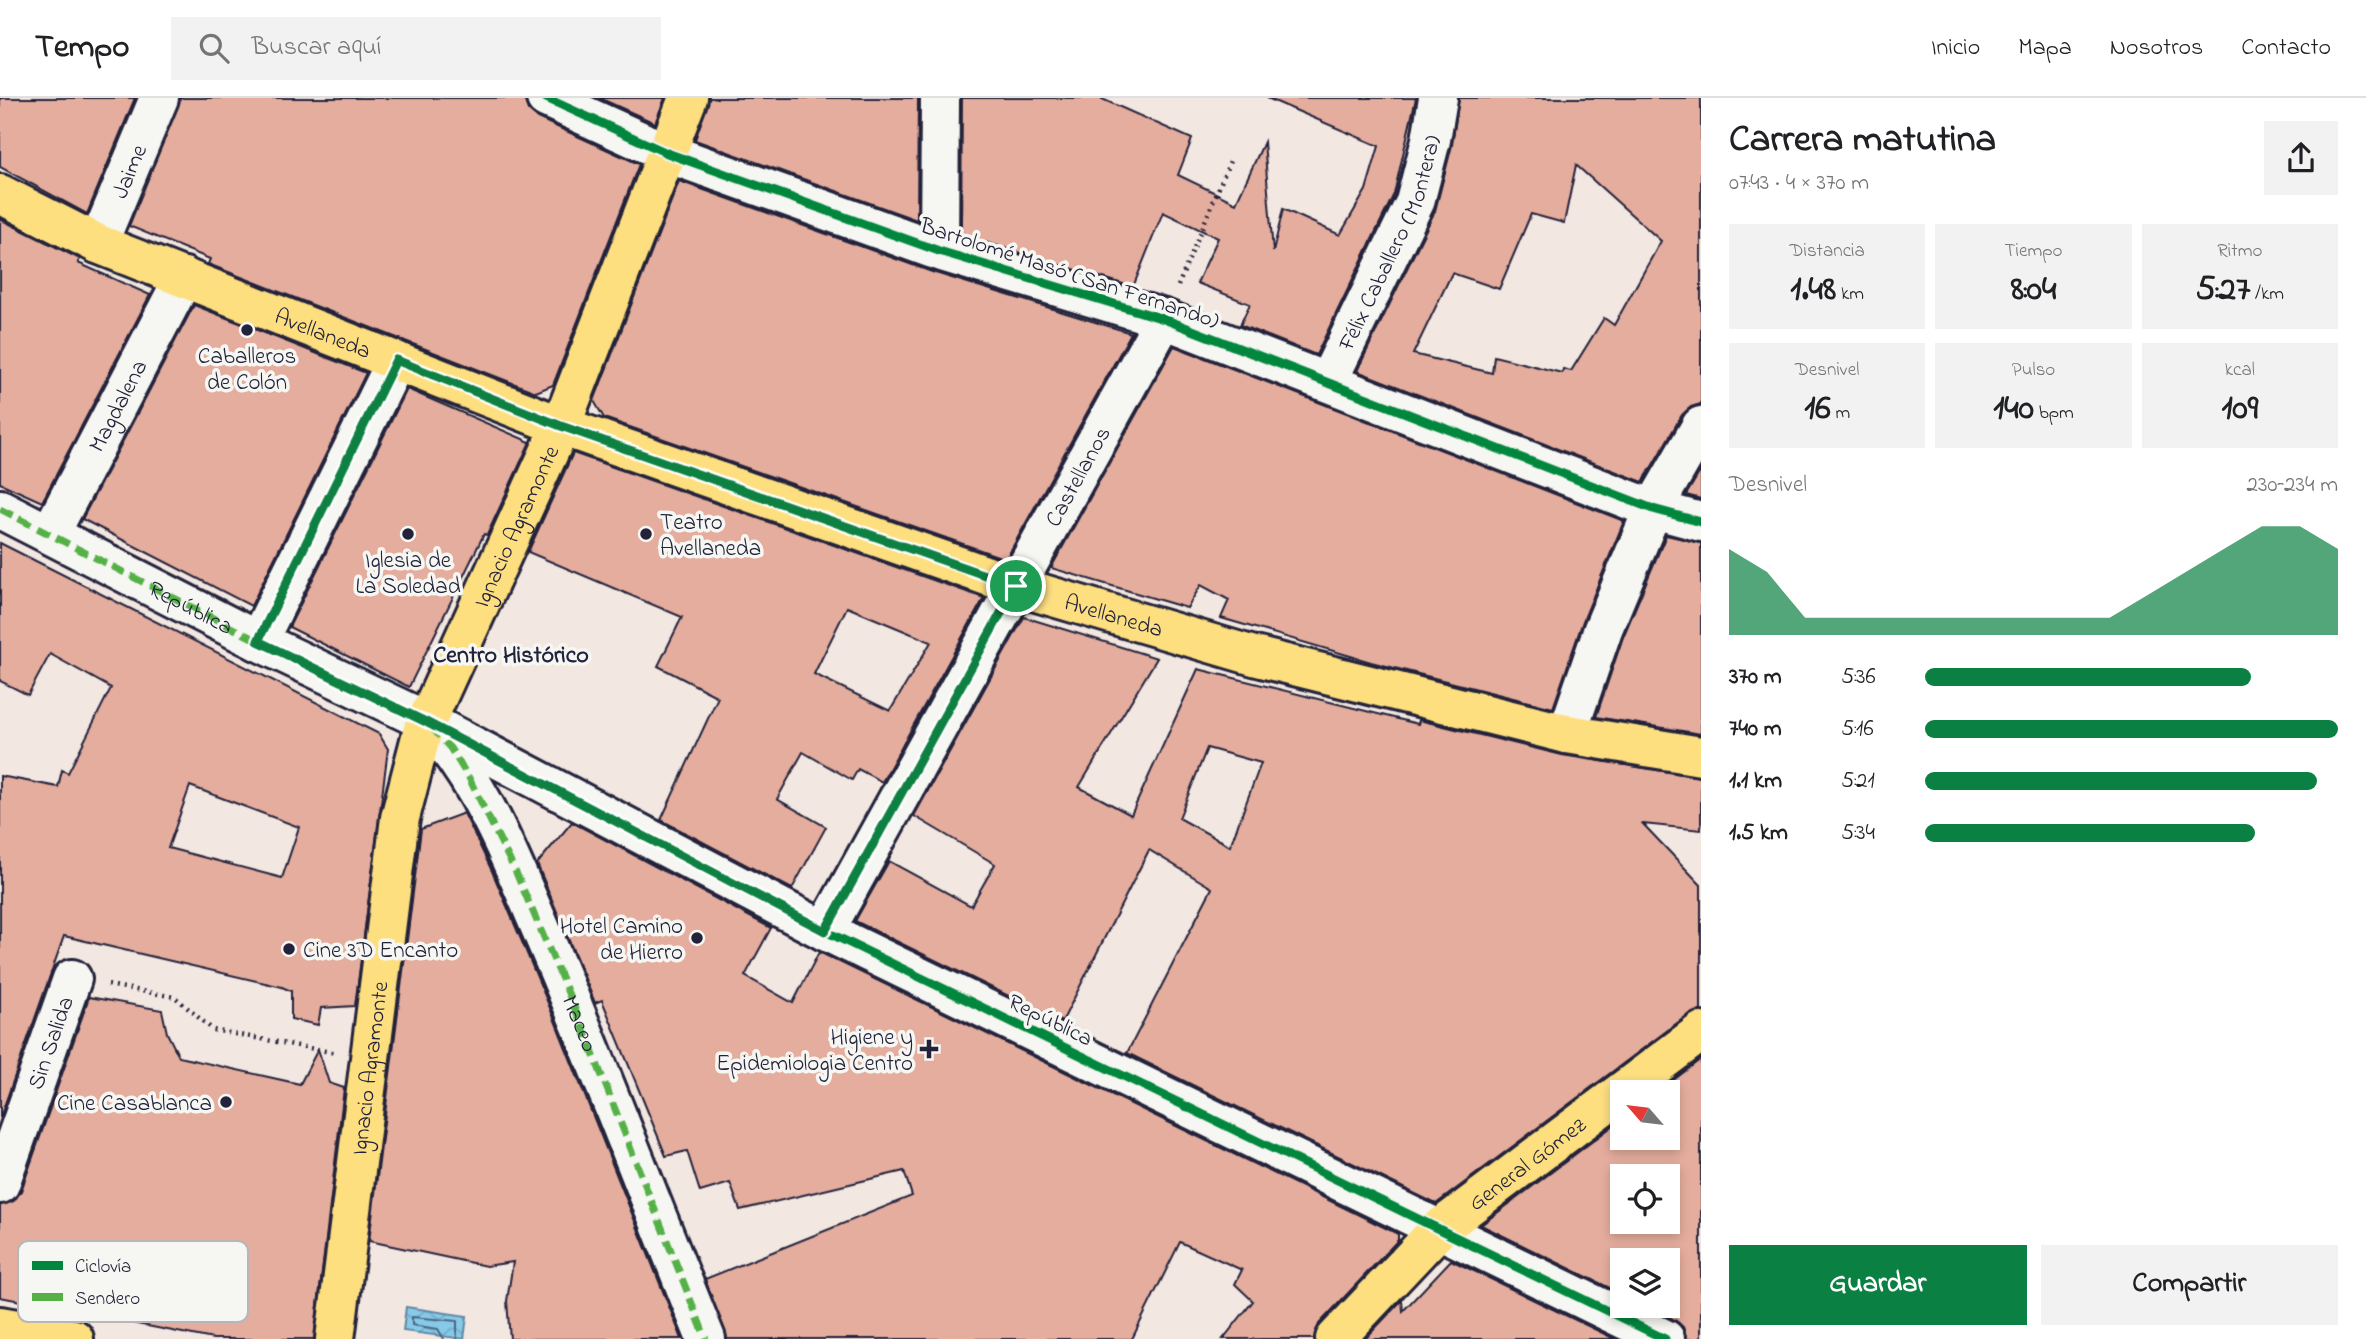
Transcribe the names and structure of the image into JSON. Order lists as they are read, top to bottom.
{
  "streets": {
    "main road": ["Avellaneda", "Ignacio Agramonte", "General Gómez"],
    "street": [
      "Jaime",
      "Félix Caballero (Montera)",
      "Bartolomé Masó (San Fernando)",
      "Magdalena",
      "Castellanos",
      "República",
      "Maceo",
      "Sin Salida"
    ]
  },
  "crossings": [
    ["Jaime", "Avellaneda"],
    ["Félix Caballero (Montera)", "Bartolomé Masó (San Fernando)"],
    ["Bartolomé Masó (San Fernando)", "Castellanos"],
    ["Bartolomé Masó (San Fernando)", "Ignacio Agramonte"],
    ["Avellaneda", "Magdalena"],
    ["Avellaneda", "Castellanos"],
    ["Avellaneda", "Ignacio Agramonte"],
    ["Magdalena", "República"],
    ["Castellanos", "República"],
    ["Ignacio Agramonte", "República"],
    ["Ignacio Agramonte", "Maceo"],
    ["República", "Maceo"],
    ["República", "General Gómez"]
  ],
  "districts": ["Centro Histórico"],
  "places": {
    "other": [
      "Caballeros de Colón",
      "Iglesia de La Soledad",
      "Teatro Avellaneda",
      "Hotel Camino de Hierro",
      "Cine 3D Encanto",
      "Cine Casablanca"
    ],
    "health": ["Higiene y Epidemiologia Centro"]
  },
  "legend": ["Ciclovía", "Sendero"],
  "north": "top left",
  "page": {
    "header": "Tempo",
    "search": "Buscar aquí",
    "nav": [
      "Inicio",
      "Mapa",
      "Nosotros",
      "Contacto"
    ],
    "heading": ["Carrera matutina", "07:43 · 4 × 370 m"],
    "stats": [
      ["Distancia", "1.48 km"],
      ["Tiempo", "8:04"],
      ["Ritmo", "5:27 /km"],
      ["Desnivel", "16 m"],
      ["Pulso", "140 bpm"],
      ["kcal", "109"]
    ],
    "chart": ["Desnivel", "230–234 m"],
    "list": [
      {
        "name": "370 m",
        "note": "5:36"
      },
      {
        "name": "740 m",
        "note": "5:16"
      },
      {
        "name": "1.1 km",
        "note": "5:21"
      },
      {
        "name": "1.5 km",
        "note": "5:34"
      }
    ],
    "buttons": ["Guardar", "Compartir"]
  }
}
